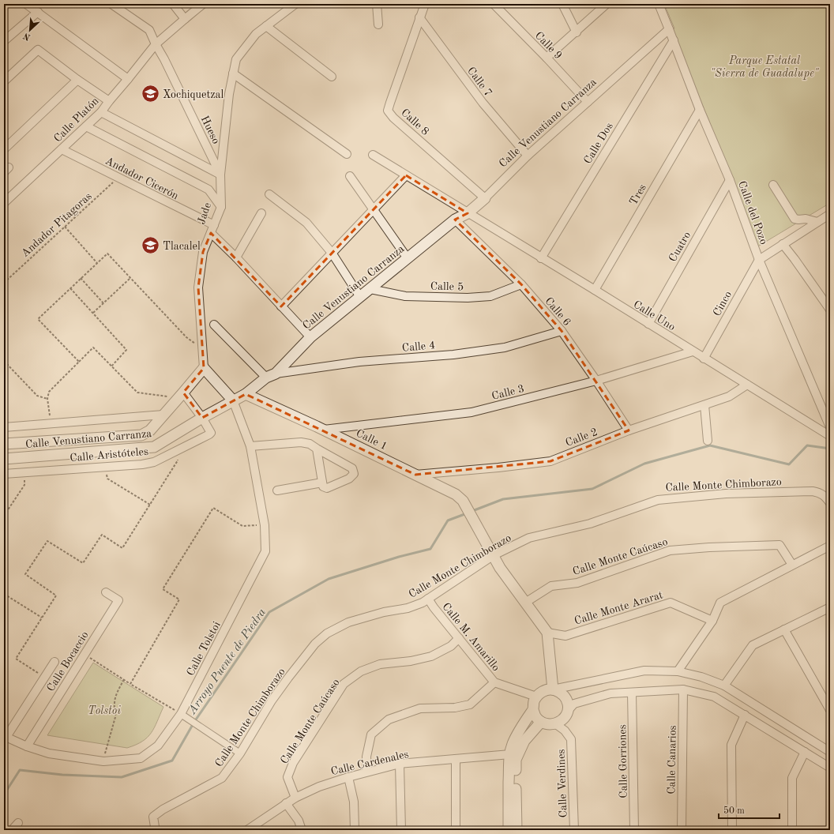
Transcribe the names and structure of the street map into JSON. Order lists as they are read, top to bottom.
{
  "streets": {
    "street": [
      "Calle 9",
      "Calle 7",
      "Calle Platón",
      "Calle 8",
      "Calle Venustiano Carranza",
      "Hueso",
      "Calle Dos",
      "Andador Cicerón",
      "Tres",
      "Calle del Pozo",
      "Jade",
      "Cuatro",
      "Calle 5",
      "Cinco",
      "Calle 6",
      "Calle Uno",
      "Calle 4",
      "Calle 3",
      "Calle 2",
      "Calle 1",
      "Calle Aristóteles",
      "Calle Monte Chimborazo",
      "Calle Monte Caúcaso",
      "Calle Monte Ararat",
      "Calle M. Amarillo",
      "Calle Tolstoi",
      "Calle Bocaccio",
      "Calle Canarios",
      "Calle Gorriones",
      "Calle Cardenales",
      "Calle Verdines"
    ],
    "path": ["Andador Pitagoras"]
  },
  "crossings": [
    ["Calle 9", "Calle Venustiano Carranza"],
    ["Calle 7", "Calle 8"],
    ["Calle 7", "Calle Venustiano Carranza"],
    ["Calle Platón", "Hueso"],
    ["Calle Platón", "Andador Cicerón"],
    ["Calle 8", "Calle Venustiano Carranza"],
    ["Calle Venustiano Carranza", "Andador Cicerón"],
    ["Calle Venustiano Carranza", "Calle del Pozo"],
    ["Calle Venustiano Carranza", "Jade"],
    ["Calle Venustiano Carranza", "Calle 5"],
    ["Calle Venustiano Carranza", "Calle 6"],
    ["Calle Venustiano Carranza", "Calle Uno"],
    ["Calle Venustiano Carranza", "Calle 4"],
    ["Calle Venustiano Carranza", "Calle 1"],
    ["Calle Venustiano Carranza", "Calle Aristóteles"],
    ["Calle Venustiano Carranza", "Calle Tolstoi"],
    ["Hueso", "Jade"],
    ["Calle Dos", "Calle del Pozo"],
    ["Calle Dos", "Calle Uno"],
    ["Andador Cicerón", "Jade"],
    ["Andador Cicerón", "Andador Pitagoras"],
    ["Tres", "Calle del Pozo"],
    ["Tres", "Calle Uno"],
    ["Calle del Pozo", "Cuatro"],
    ["Calle del Pozo", "Cinco"],
    ["Cuatro", "Calle Uno"],
    ["Calle 5", "Calle 6"],
    ["Cinco", "Calle Uno"],
    ["Calle 6", "Calle 4"],
    ["Calle 6", "Calle 3"],
    ["Calle 6", "Calle 2"],
    ["Calle Uno", "Calle 3"],
    ["Calle Uno", "Calle 2"],
    ["Calle 3", "Calle 1"],
    ["Calle 2", "Calle 1"],
    ["Calle 1", "Calle Monte Chimborazo"],
    ["Calle 1", "Calle Monte Caúcaso"],
    ["Calle 1", "Calle Monte Ararat"],
    ["Calle Monte Chimborazo", "Calle M. Amarillo"],
    ["Calle Monte Caúcaso", "Calle M. Amarillo"],
    ["Calle Monte Caúcaso", "Calle Cardenales"],
    ["Calle M. Amarillo", "Calle Verdines"],
    ["Calle Tolstoi", "Calle Bocaccio"]
  ],
  "water": ["Arroyo Puente de Piedra"],
  "parks": ["Parque Estatal \"Sierra de Guadalupe\"", "Tolstoi"],
  "places": {
    "school or university": ["Xochiquetzal", "Tlacalel"]
  },
  "scale_bar": "50 m",
  "north": "bottom left"
}
